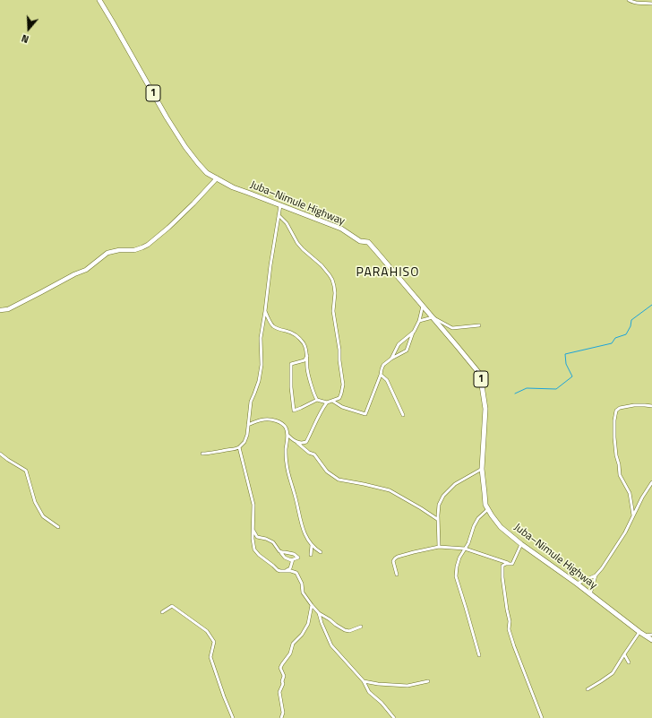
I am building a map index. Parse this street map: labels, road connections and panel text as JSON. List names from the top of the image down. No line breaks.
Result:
{"streets":{"main road":["1","Juba–Nimule Highway"]},"crossings":[["1","Juba–Nimule Highway"]],"districts":["PARAHISO"],"north":"bottom"}
